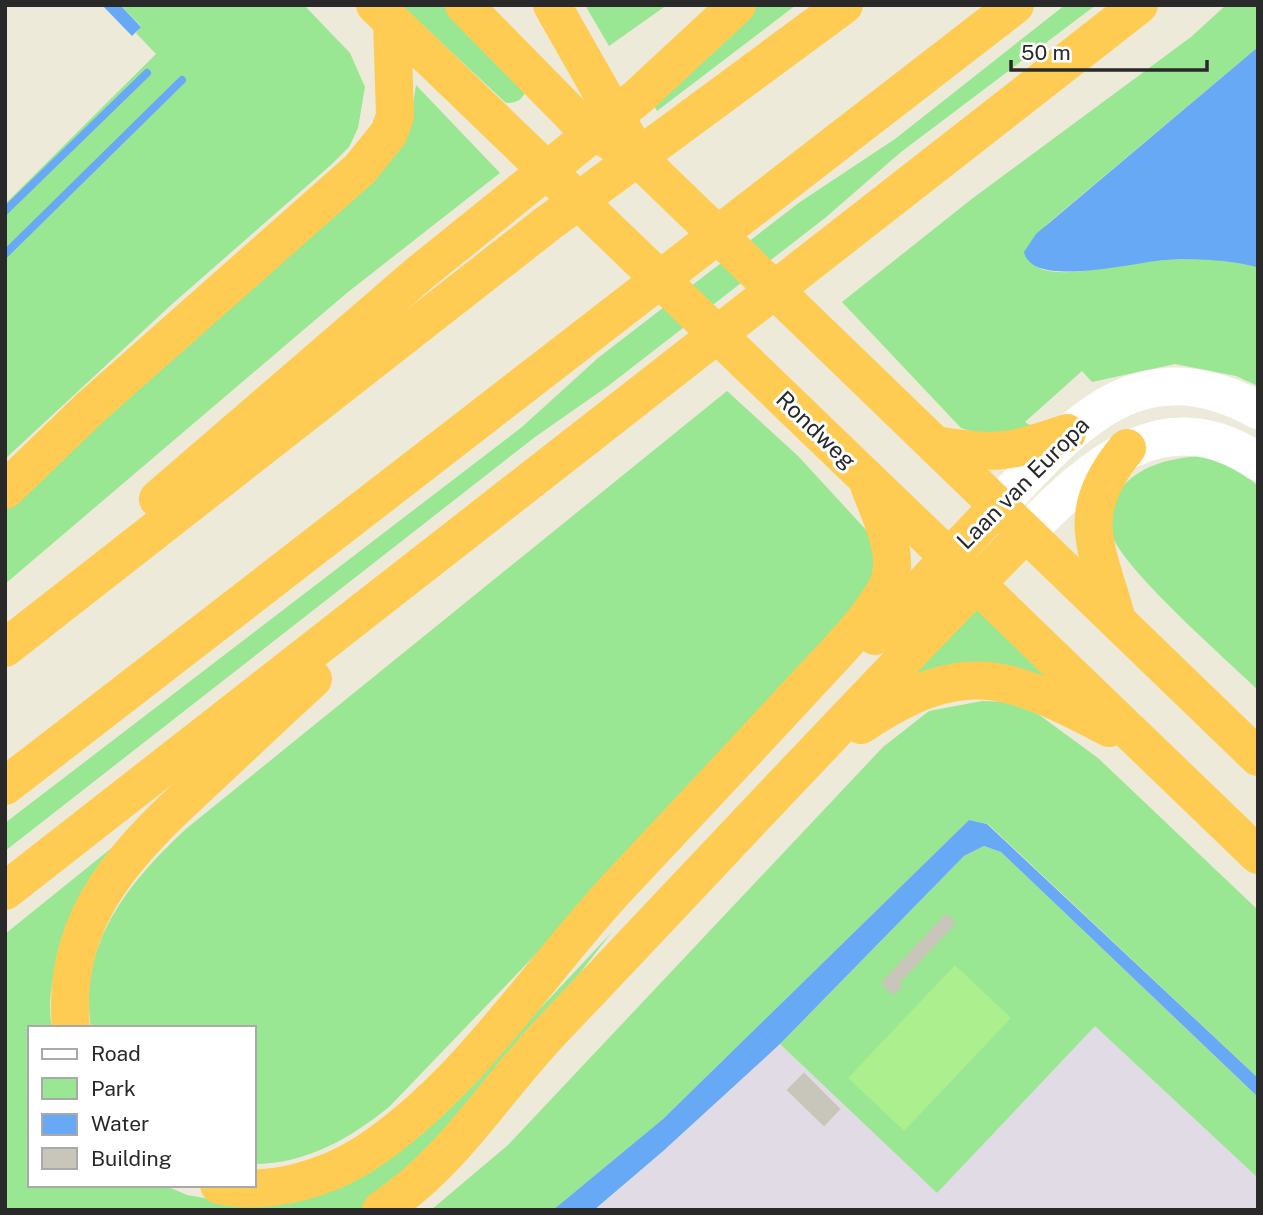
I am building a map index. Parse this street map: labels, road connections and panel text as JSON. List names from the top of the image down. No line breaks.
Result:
{"streets":{"highway":["Rondweg","Laan van Europa"]},"crossings":[["Rondweg","Laan van Europa"]],"legend":["Road","Park","Water","Building"],"scale_bar":"50 m"}
